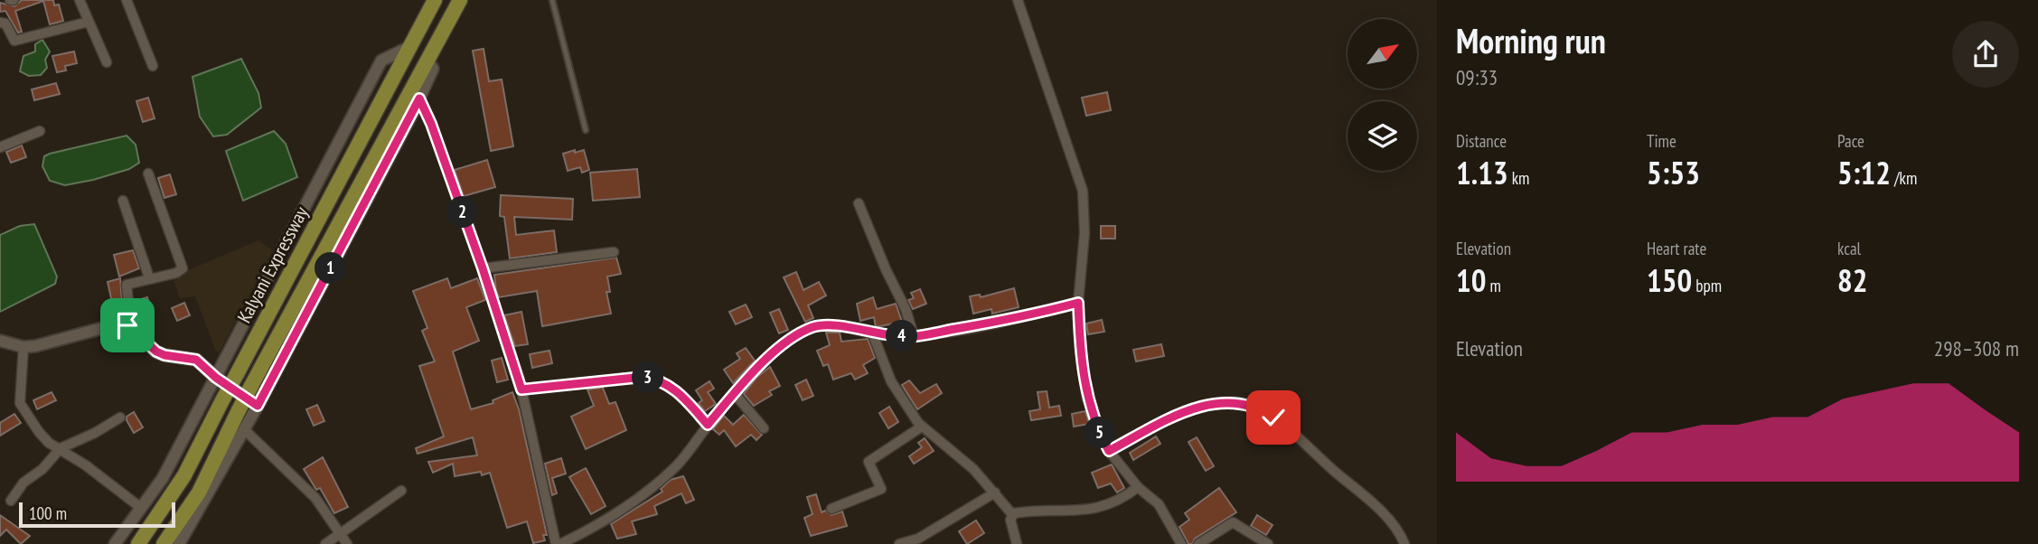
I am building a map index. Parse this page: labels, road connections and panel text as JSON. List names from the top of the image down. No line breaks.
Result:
{"streets":{"highway":["Kalyani Expressway"]},"scale_bar":"100 m","north":"top right","page":{"heading":["Morning run","09:33"],"stats":[["Distance","1.13 km"],["Time","5:53"],["Pace","5:12 /km"],["Elevation","10 m"],["Heart rate","150 bpm"],["kcal","82"]],"pins":["2","1","4","3","5"],"chart":["Elevation","298–308 m"],"scale":"100 m"}}
